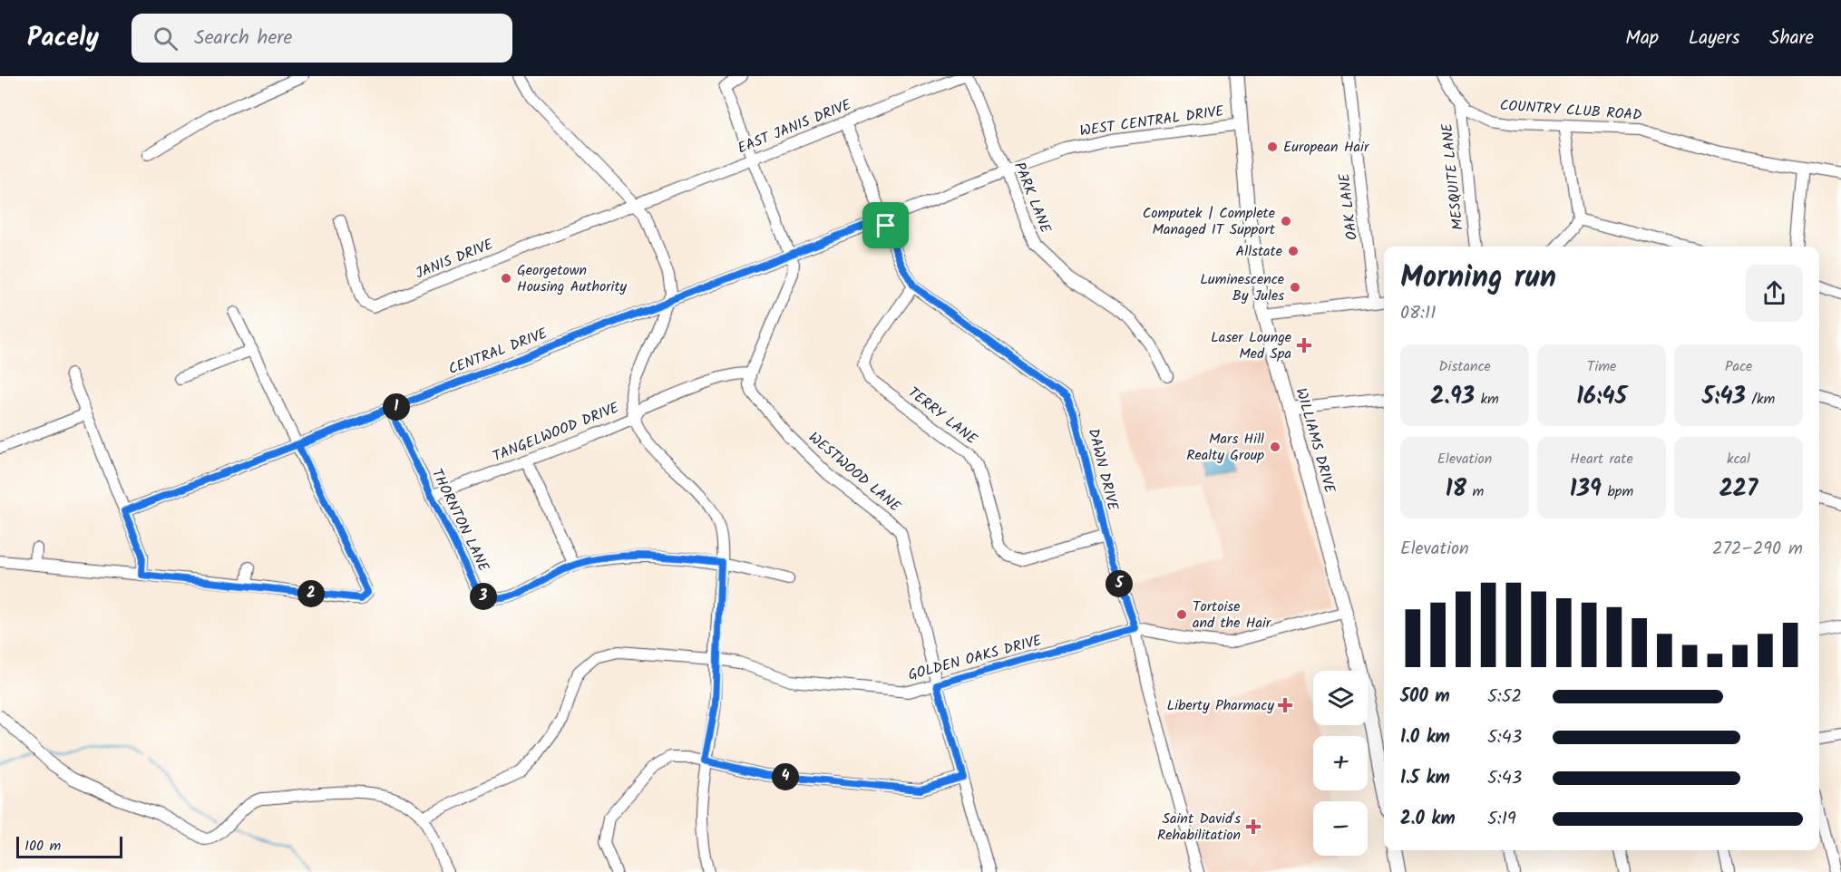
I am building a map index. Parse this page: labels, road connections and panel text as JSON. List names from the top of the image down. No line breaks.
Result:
{"streets":{"main road":["WILLIAMS DRIVE"],"street":["COUNTRY CLUB ROAD","WEST CENTRAL DRIVE","EAST JANIS DRIVE","MESQUITE LANE","PARK LANE","OAK LANE","JANIS DRIVE","CENTRAL DRIVE","TERRY LANE","TANGELWOOD DRIVE","DAWN DRIVE","WESTWOOD LANE","THORNTON LANE","GOLDEN OAKS DRIVE"]},"crossings":[["COUNTRY CLUB ROAD","MESQUITE LANE"],["WEST CENTRAL DRIVE","PARK LANE"],["WEST CENTRAL DRIVE","CENTRAL DRIVE"],["WEST CENTRAL DRIVE","WILLIAMS DRIVE"],["WEST CENTRAL DRIVE","DAWN DRIVE"],["EAST JANIS DRIVE","PARK LANE"],["EAST JANIS DRIVE","JANIS DRIVE"],["EAST JANIS DRIVE","DAWN DRIVE"],["CENTRAL DRIVE","DAWN DRIVE"],["CENTRAL DRIVE","THORNTON LANE"],["TERRY LANE","DAWN DRIVE"],["TANGELWOOD DRIVE","WESTWOOD LANE"],["TANGELWOOD DRIVE","THORNTON LANE"],["WILLIAMS DRIVE","GOLDEN OAKS DRIVE"],["DAWN DRIVE","GOLDEN OAKS DRIVE"],["WESTWOOD LANE","GOLDEN OAKS DRIVE"]],"places":{"other":["European Hair","Computek | Complete Managed IT Support","Allstate","Georgetown Housing Authority","Luminescence By Jules","Mars Hill Realty Group","Tortoise and the Hair"],"health":["Laser Lounge Med Spa","Liberty Pharmacy","Saint David's Rehabilitation"]},"scale_bar":"100 m","page":{"header":"Pacely","search":"Search here","nav":["Map","Layers","Share"],"heading":["Morning run","08:11"],"stats":[["Distance","2.93 km"],["Time","16:45"],["Pace","5:43 /km"],["Elevation","18 m"],["Heart rate","139 bpm"],["kcal","227"]],"pins":["1","5","2","3","4"],"chart":["Elevation","272–290 m"],"map_buttons":["+","−"],"list":[{"name":"500 m","note":"5:52"},{"name":"1.0 km","note":"5:43"},{"name":"1.5 km","note":"5:43"},{"name":"2.0 km","note":"5:19"}],"scale":"100 m"}}
